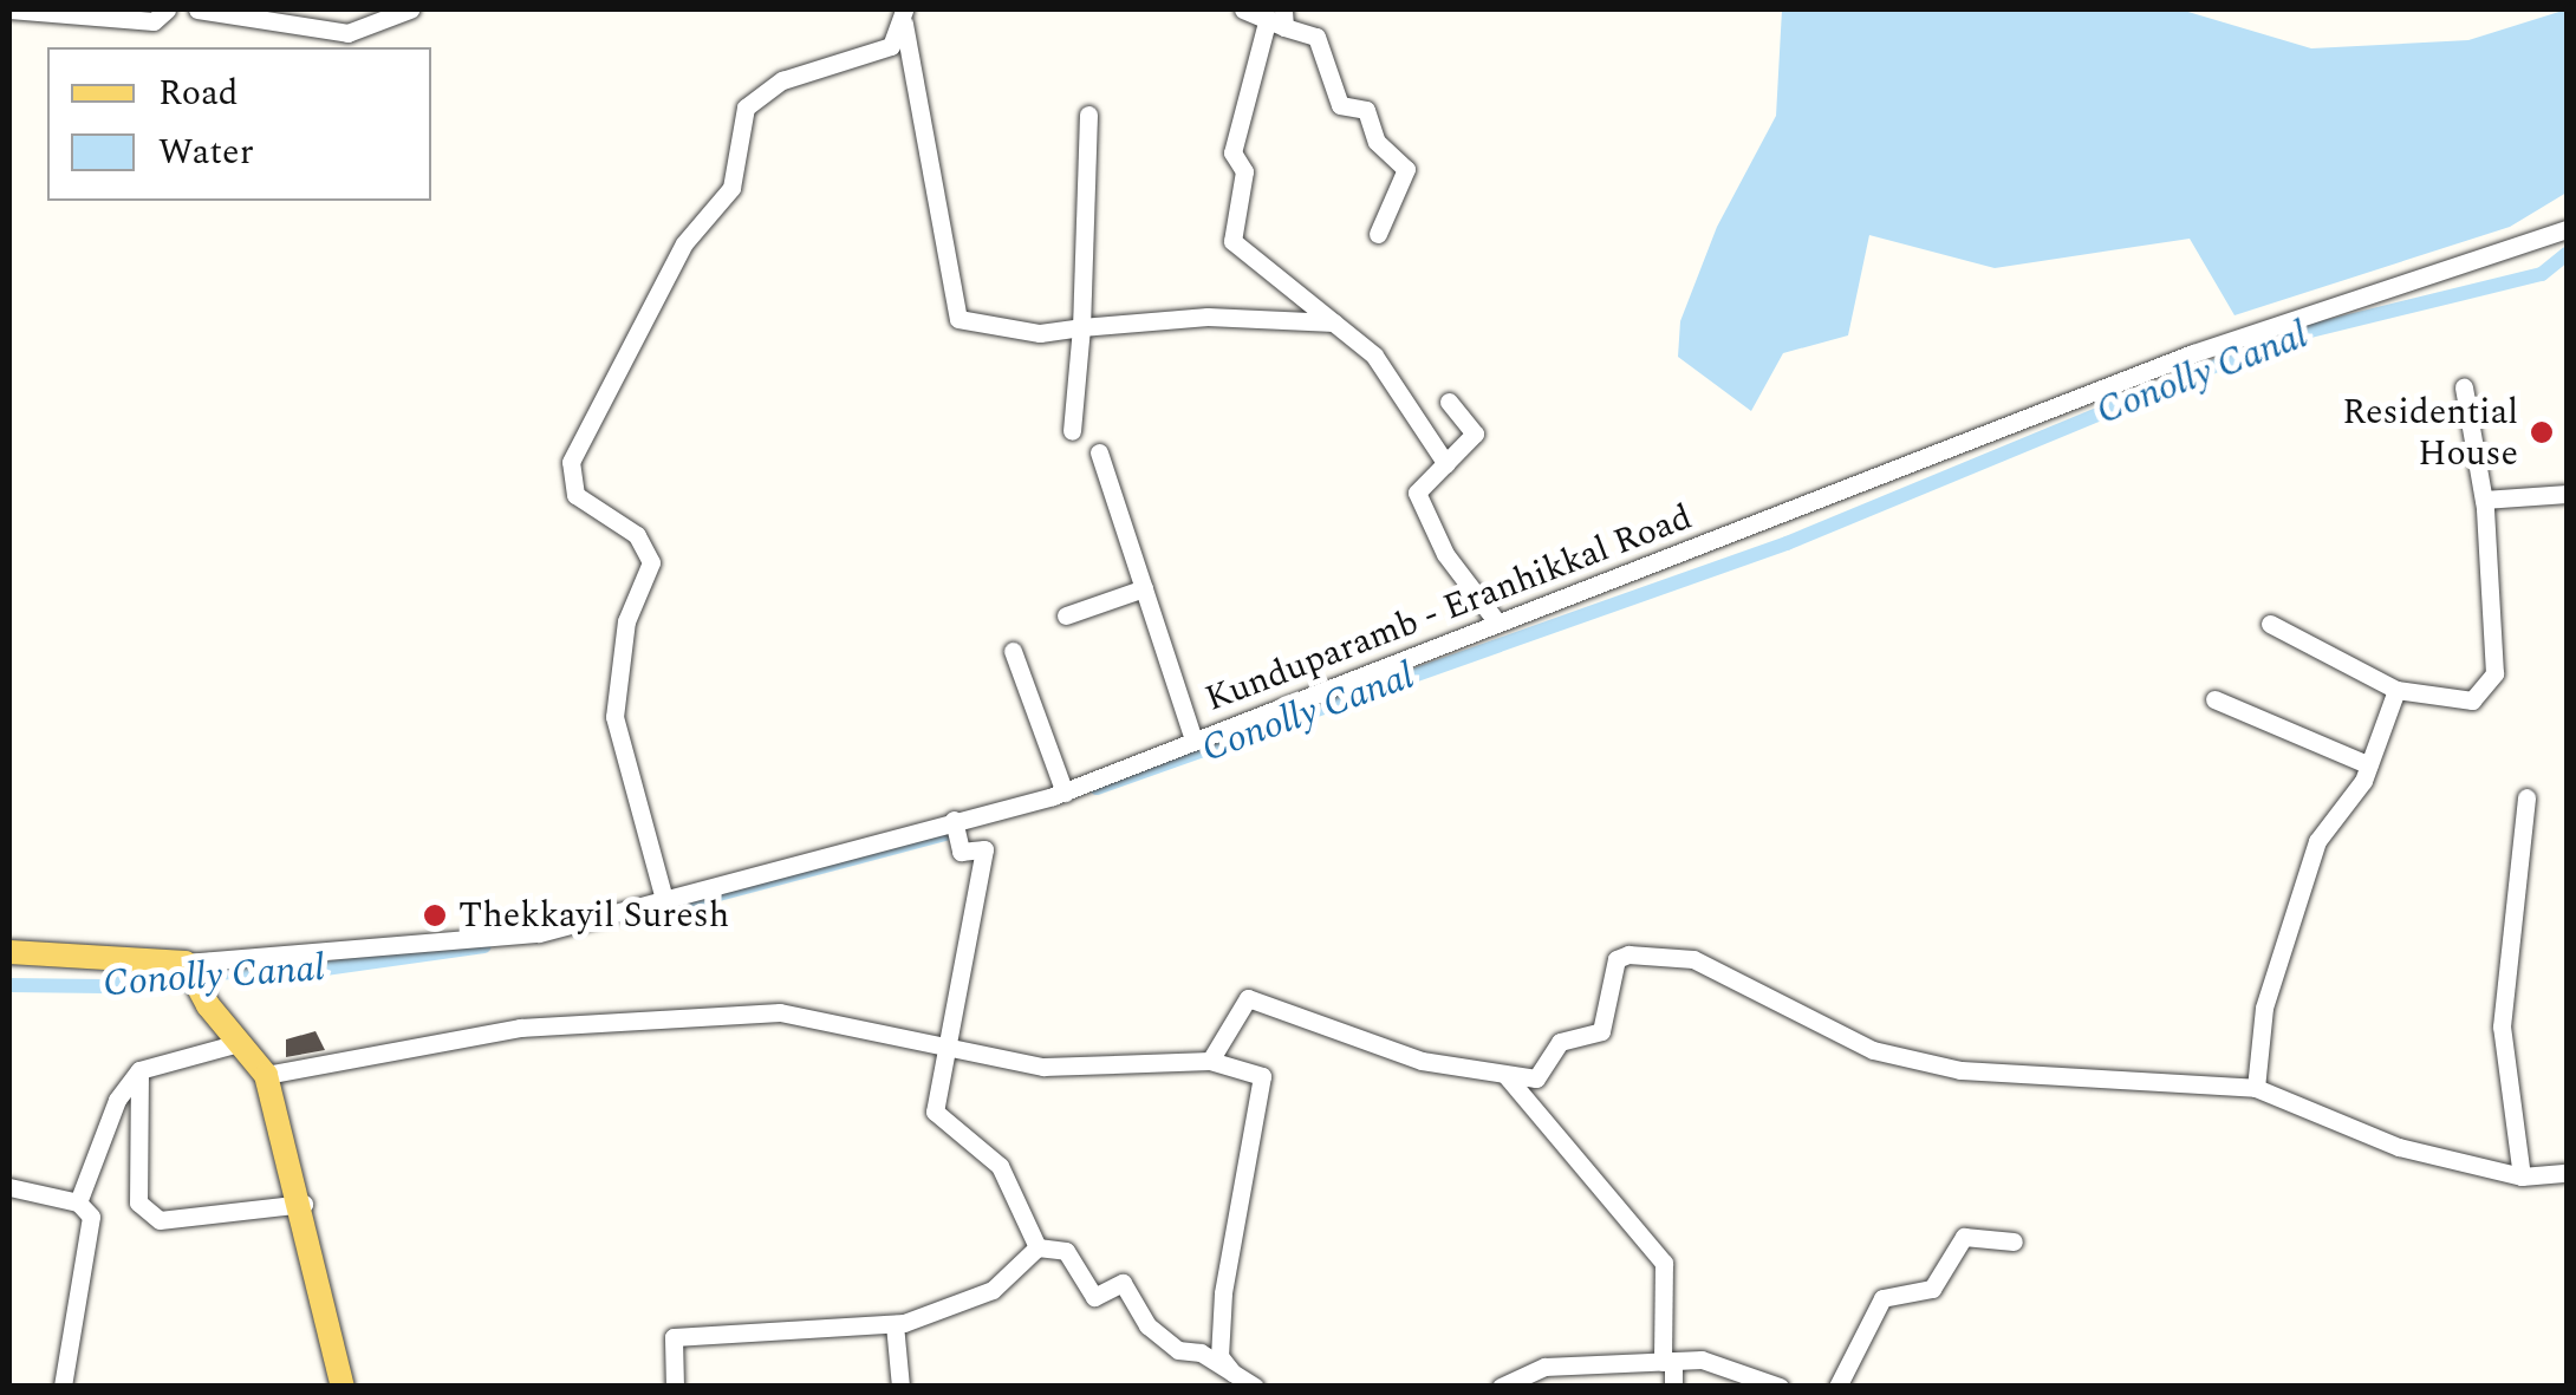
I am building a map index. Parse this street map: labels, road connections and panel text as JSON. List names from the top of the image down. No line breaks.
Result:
{"streets":{"street":["Kunduparamb - Eranhikkal Road"]},"water":["Conolly Canal"],"places":["Residential House","Thekkayil Suresh"],"legend":["Road","Water"]}
